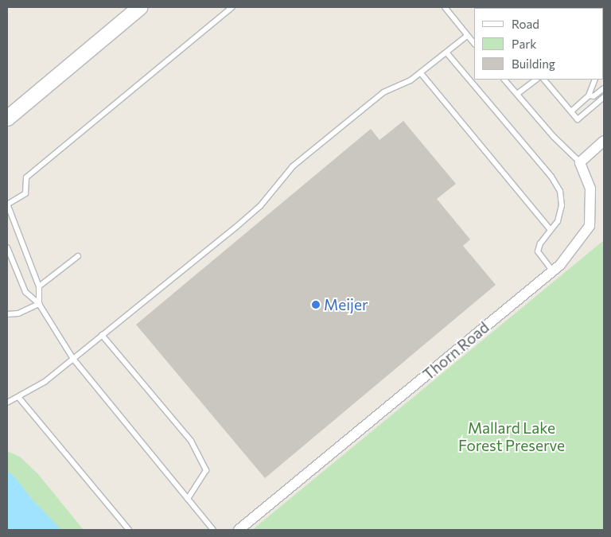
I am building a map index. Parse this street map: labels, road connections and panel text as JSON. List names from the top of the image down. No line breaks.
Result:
{"streets":{"street":["Thorn Road"]},"parks":["Mallard Lake Forest Preserve"],"places":["Meijer"],"legend":["Road","Park","Building"]}
